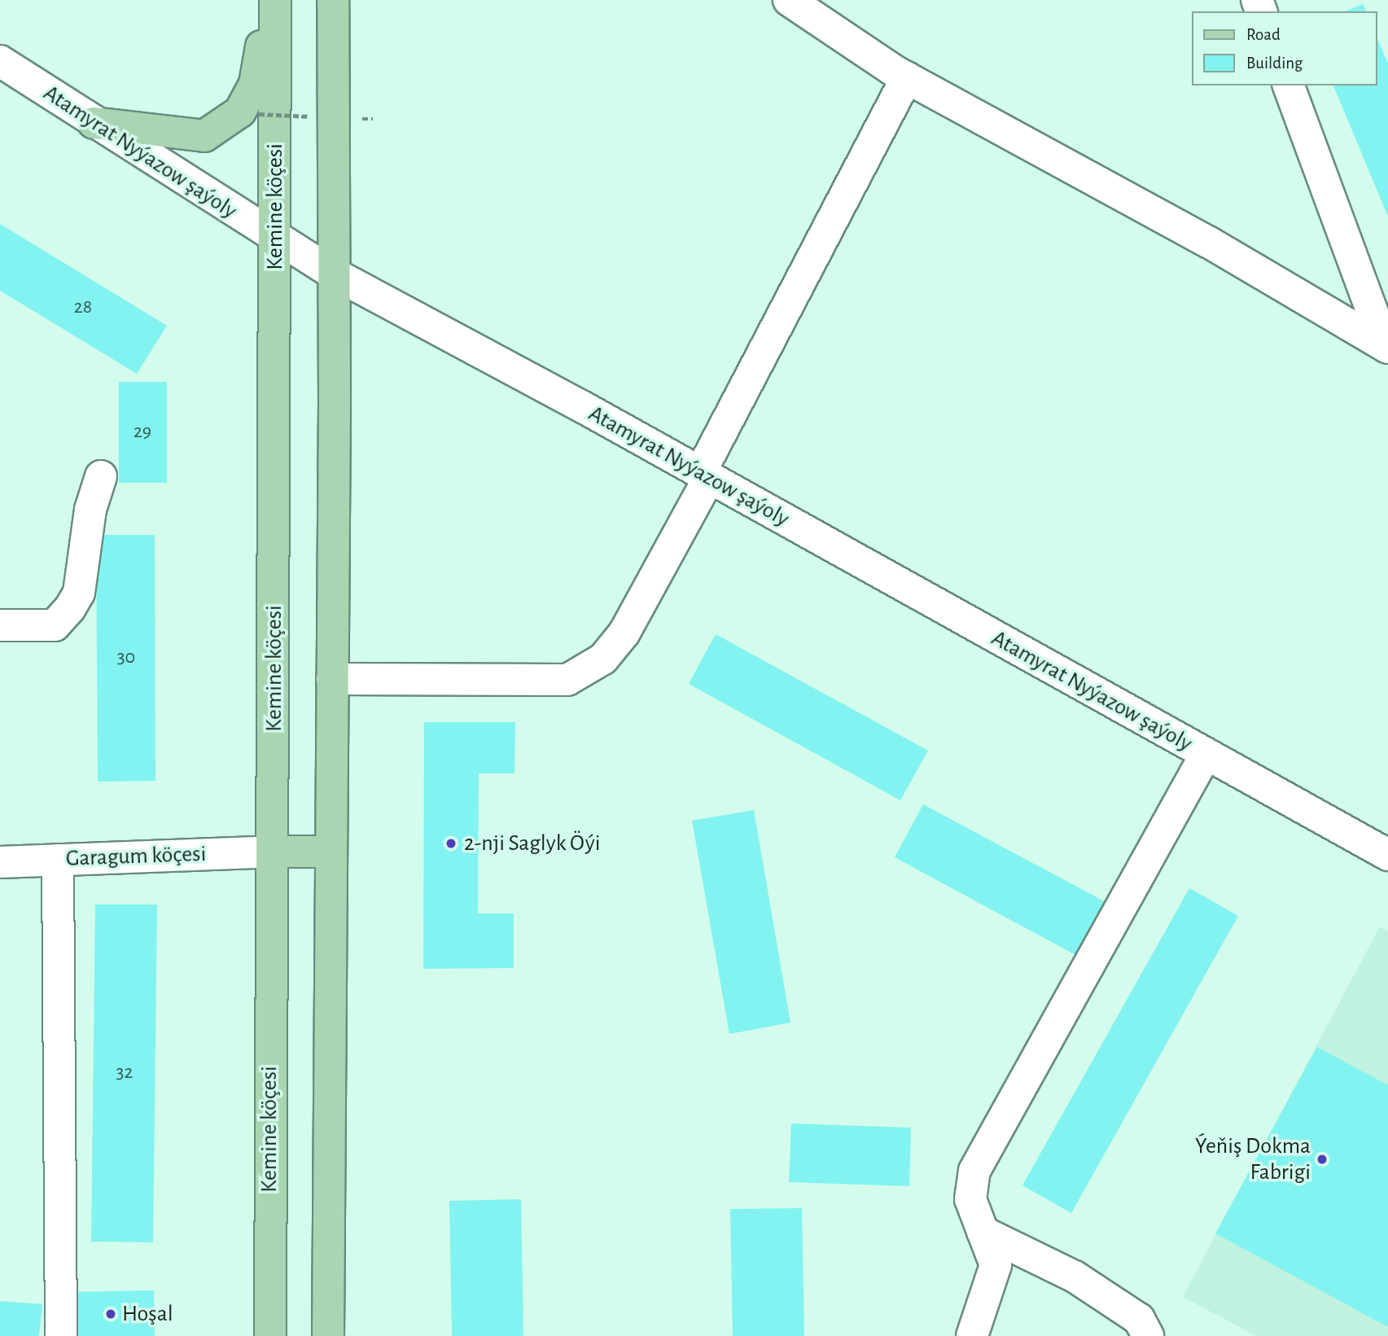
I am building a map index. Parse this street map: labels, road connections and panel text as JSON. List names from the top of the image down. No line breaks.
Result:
{"streets":{"main road":["Kemine köçesi"],"street":["Atamyrat Nyýazow şaýoly","Garagum köçesi"]},"crossings":[["Atamyrat Nyýazow şaýoly","Kemine köçesi"],["Kemine köçesi","Garagum köçesi"]],"places":["2-nji Saglyk Öýi","Ýeňiş Dokma Fabrigi","Hoşal"],"house_numbers":["28","29","30","32"],"legend":["Road","Building"]}
